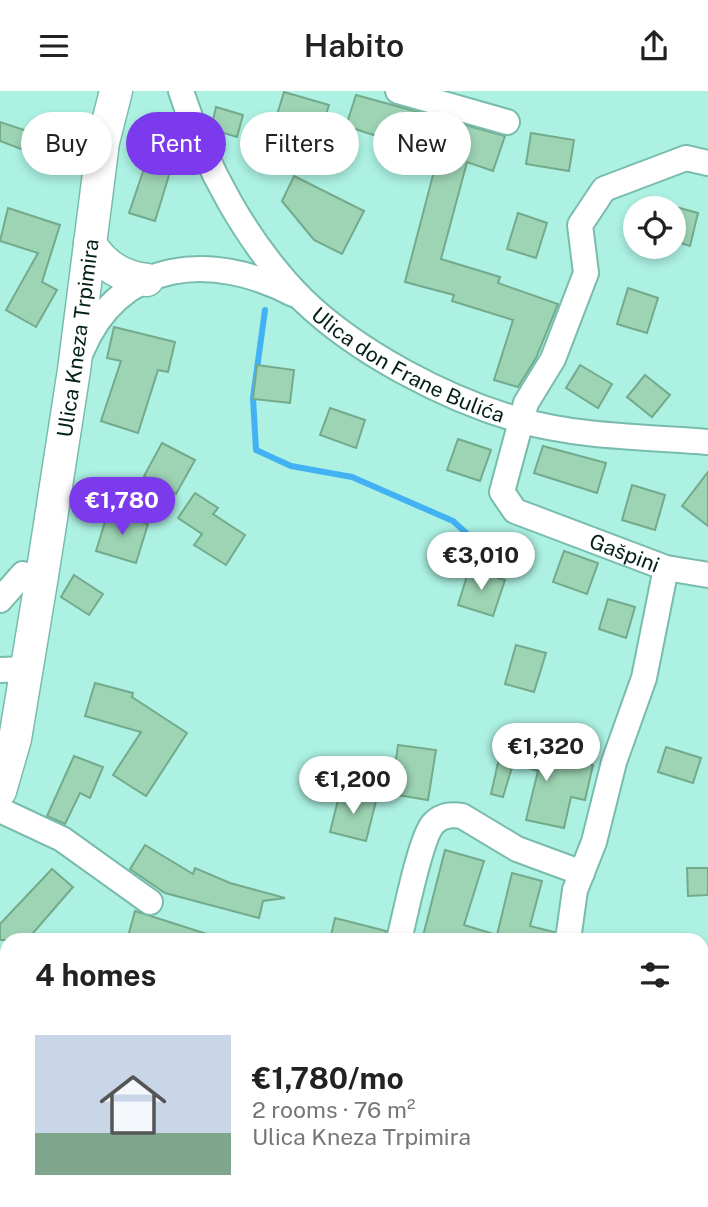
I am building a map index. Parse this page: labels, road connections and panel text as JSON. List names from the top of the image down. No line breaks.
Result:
{"streets":{"main road":["Ulica Kneza Trpimira"],"street":["Ulica don Frane Bulića","Gašpini"]},"crossings":[["Ulica Kneza Trpimira","Ulica don Frane Bulića"],["Ulica don Frane Bulića","Gašpini"]],"page":{"header":"Habito","chip":["Buy","Rent","Filters","New"],"price":["€1,780","€3,010","€1,320","€1,200"],"heading":"4 homes","list":[{"name":"€1,780/mo","note":"2 rooms · 76 m² · Ulica Kneza Trpimira"}]}}
